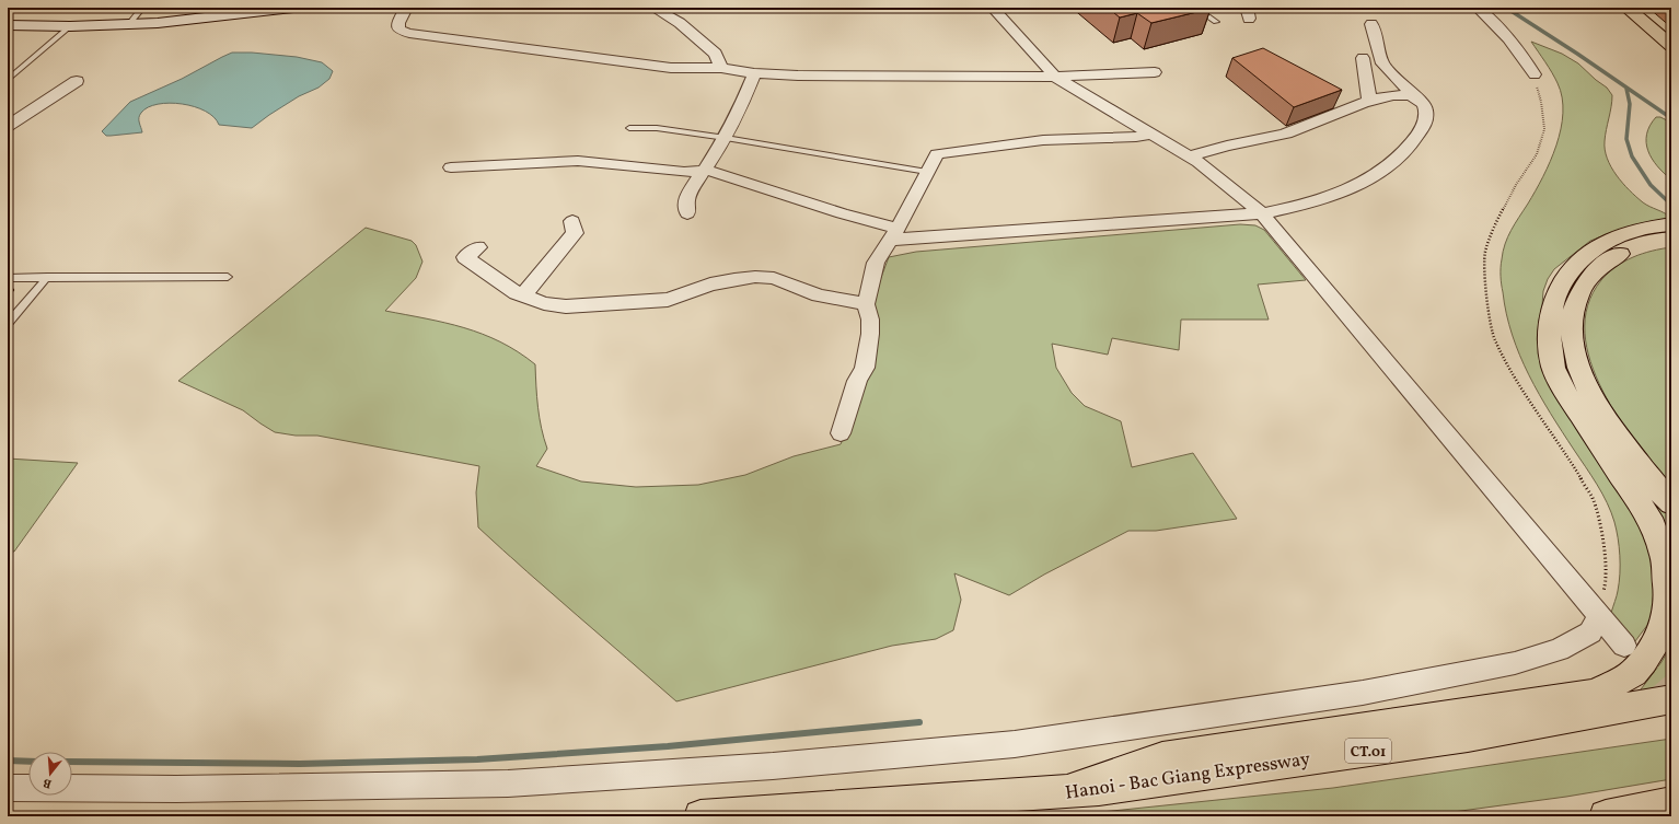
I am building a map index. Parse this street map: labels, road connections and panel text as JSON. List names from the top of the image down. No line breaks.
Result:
{"streets":{"highway":["CT.01","Hanoi - Bac Giang Expressway"]},"north":"bottom"}
